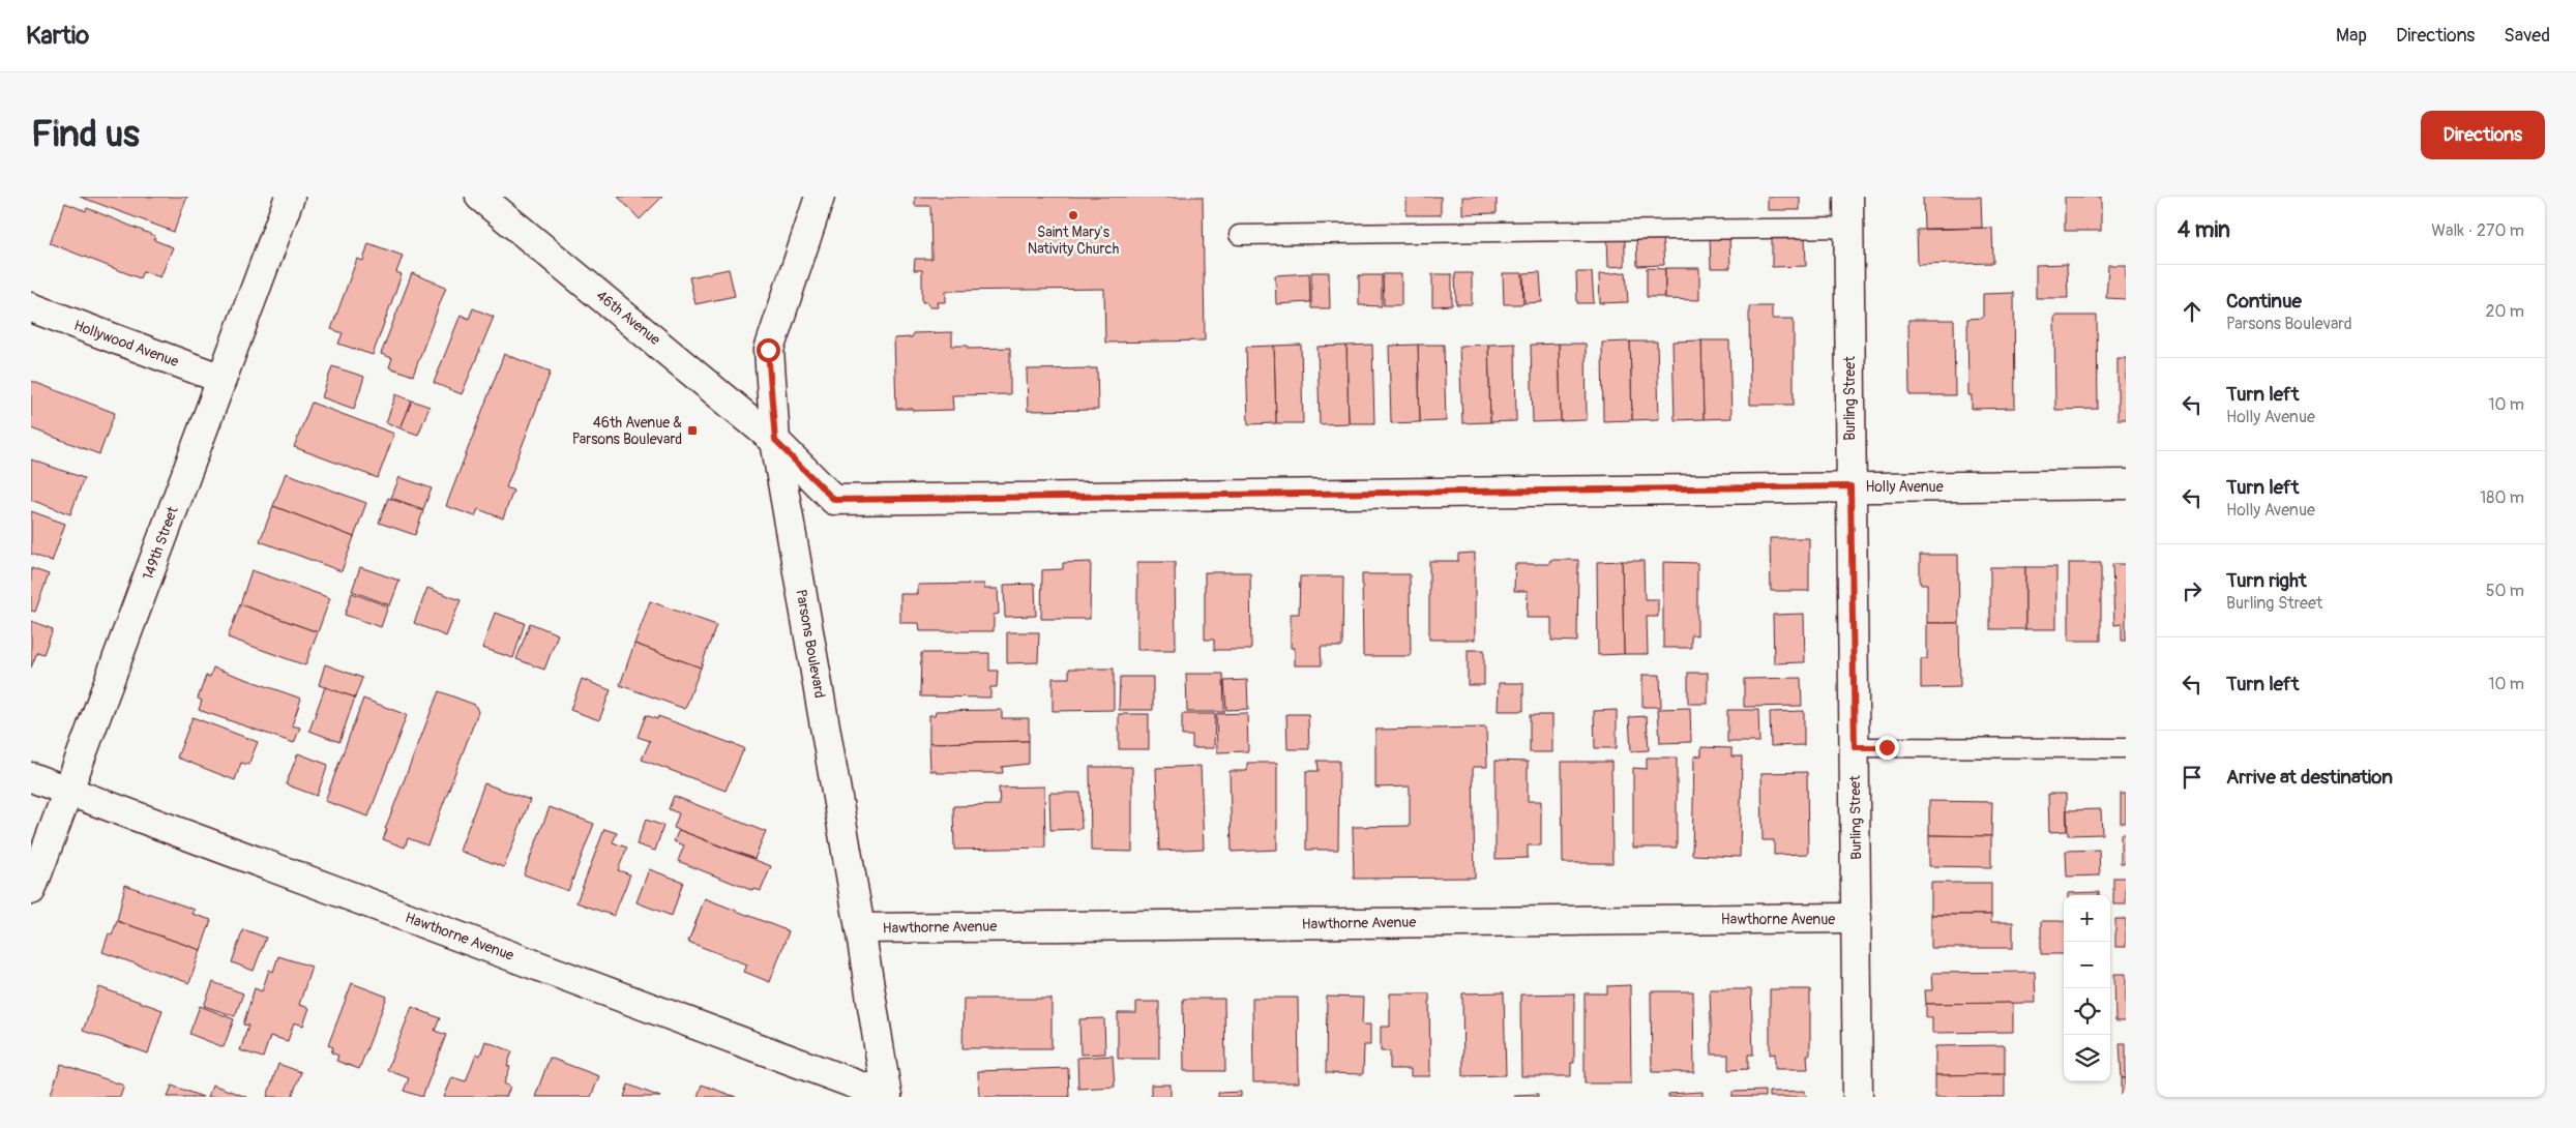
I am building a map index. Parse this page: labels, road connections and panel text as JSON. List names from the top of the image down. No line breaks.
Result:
{"streets":{"street":["46th Avenue","Hollywood Avenue","Burling Street","Holly Avenue","149th Street","Parsons Boulevard","Hawthorne Avenue"]},"crossings":[["46th Avenue","Holly Avenue"],["46th Avenue","Parsons Boulevard"],["Hollywood Avenue","149th Street"],["Burling Street","Holly Avenue"],["Burling Street","Hawthorne Avenue"],["Holly Avenue","Parsons Boulevard"],["149th Street","Hawthorne Avenue"],["Parsons Boulevard","Hawthorne Avenue"]],"places":{"other":["Saint Mary's Nativity Church"],"transit":["46th Avenue & Parsons Boulevard"]},"page":{"header":"Kartio","nav":["Map","Directions","Saved"],"buttons":"Directions","title":"Find us","heading":["4 min","Walk · 270 m"],"list":[["Continue","Parsons Boulevard","20 m"],["Turn left","Holly Avenue","10 m"],["Turn left","Holly Avenue","180 m"],["Turn right","Burling Street","50 m"],["Turn left","10 m"],"Arrive at destination"],"map_buttons":["+","−"]}}
